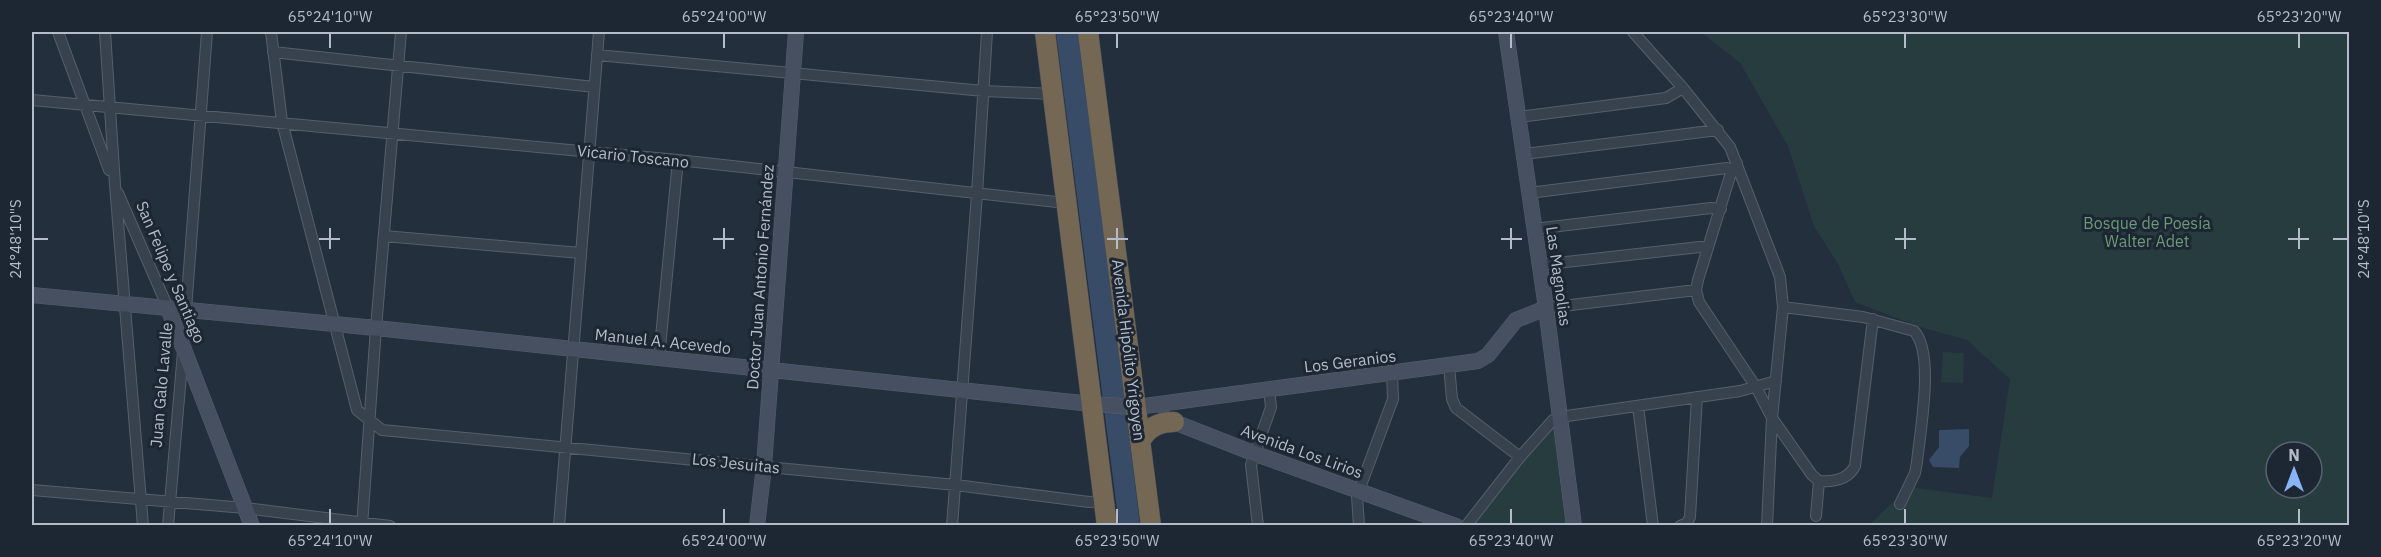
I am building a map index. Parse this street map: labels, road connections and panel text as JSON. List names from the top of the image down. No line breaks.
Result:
{"streets":{"highway":["Avenida Hipólito Yrigoyen"],"street":["Vicario Toscano","San Felipe y Santiago","Las Magnolias","Doctor Juan Antonio Fernández","Manuel A. Acevedo","Los Geranios","Juan Galo Lavalle","Avenida Los Lirios","Los Jesuitas"]},"crossings":[["Vicario Toscano","San Felipe y Santiago"],["Vicario Toscano","Doctor Juan Antonio Fernández"],["Vicario Toscano","Juan Galo Lavalle"],["San Felipe y Santiago","Manuel A. Acevedo"],["San Felipe y Santiago","Juan Galo Lavalle"],["Las Magnolias","Los Geranios"],["Doctor Juan Antonio Fernández","Manuel A. Acevedo"],["Doctor Juan Antonio Fernández","Los Jesuitas"],["Manuel A. Acevedo","Avenida Hipólito Yrigoyen"],["Manuel A. Acevedo","Los Geranios"],["Manuel A. Acevedo","Juan Galo Lavalle"],["Manuel A. Acevedo","Avenida Los Lirios"],["Avenida Hipólito Yrigoyen","Los Geranios"],["Avenida Hipólito Yrigoyen","Avenida Los Lirios"],["Los Geranios","Avenida Los Lirios"]],"parks":["Bosque de Poesía Walter Adet"],"north":"top","coordinates":["65°24'10\"W","65°24'00\"W","65°23'50\"W","65°23'40\"W","65°23'30\"W","65°23'20\"W","24°48'10\"S"]}
